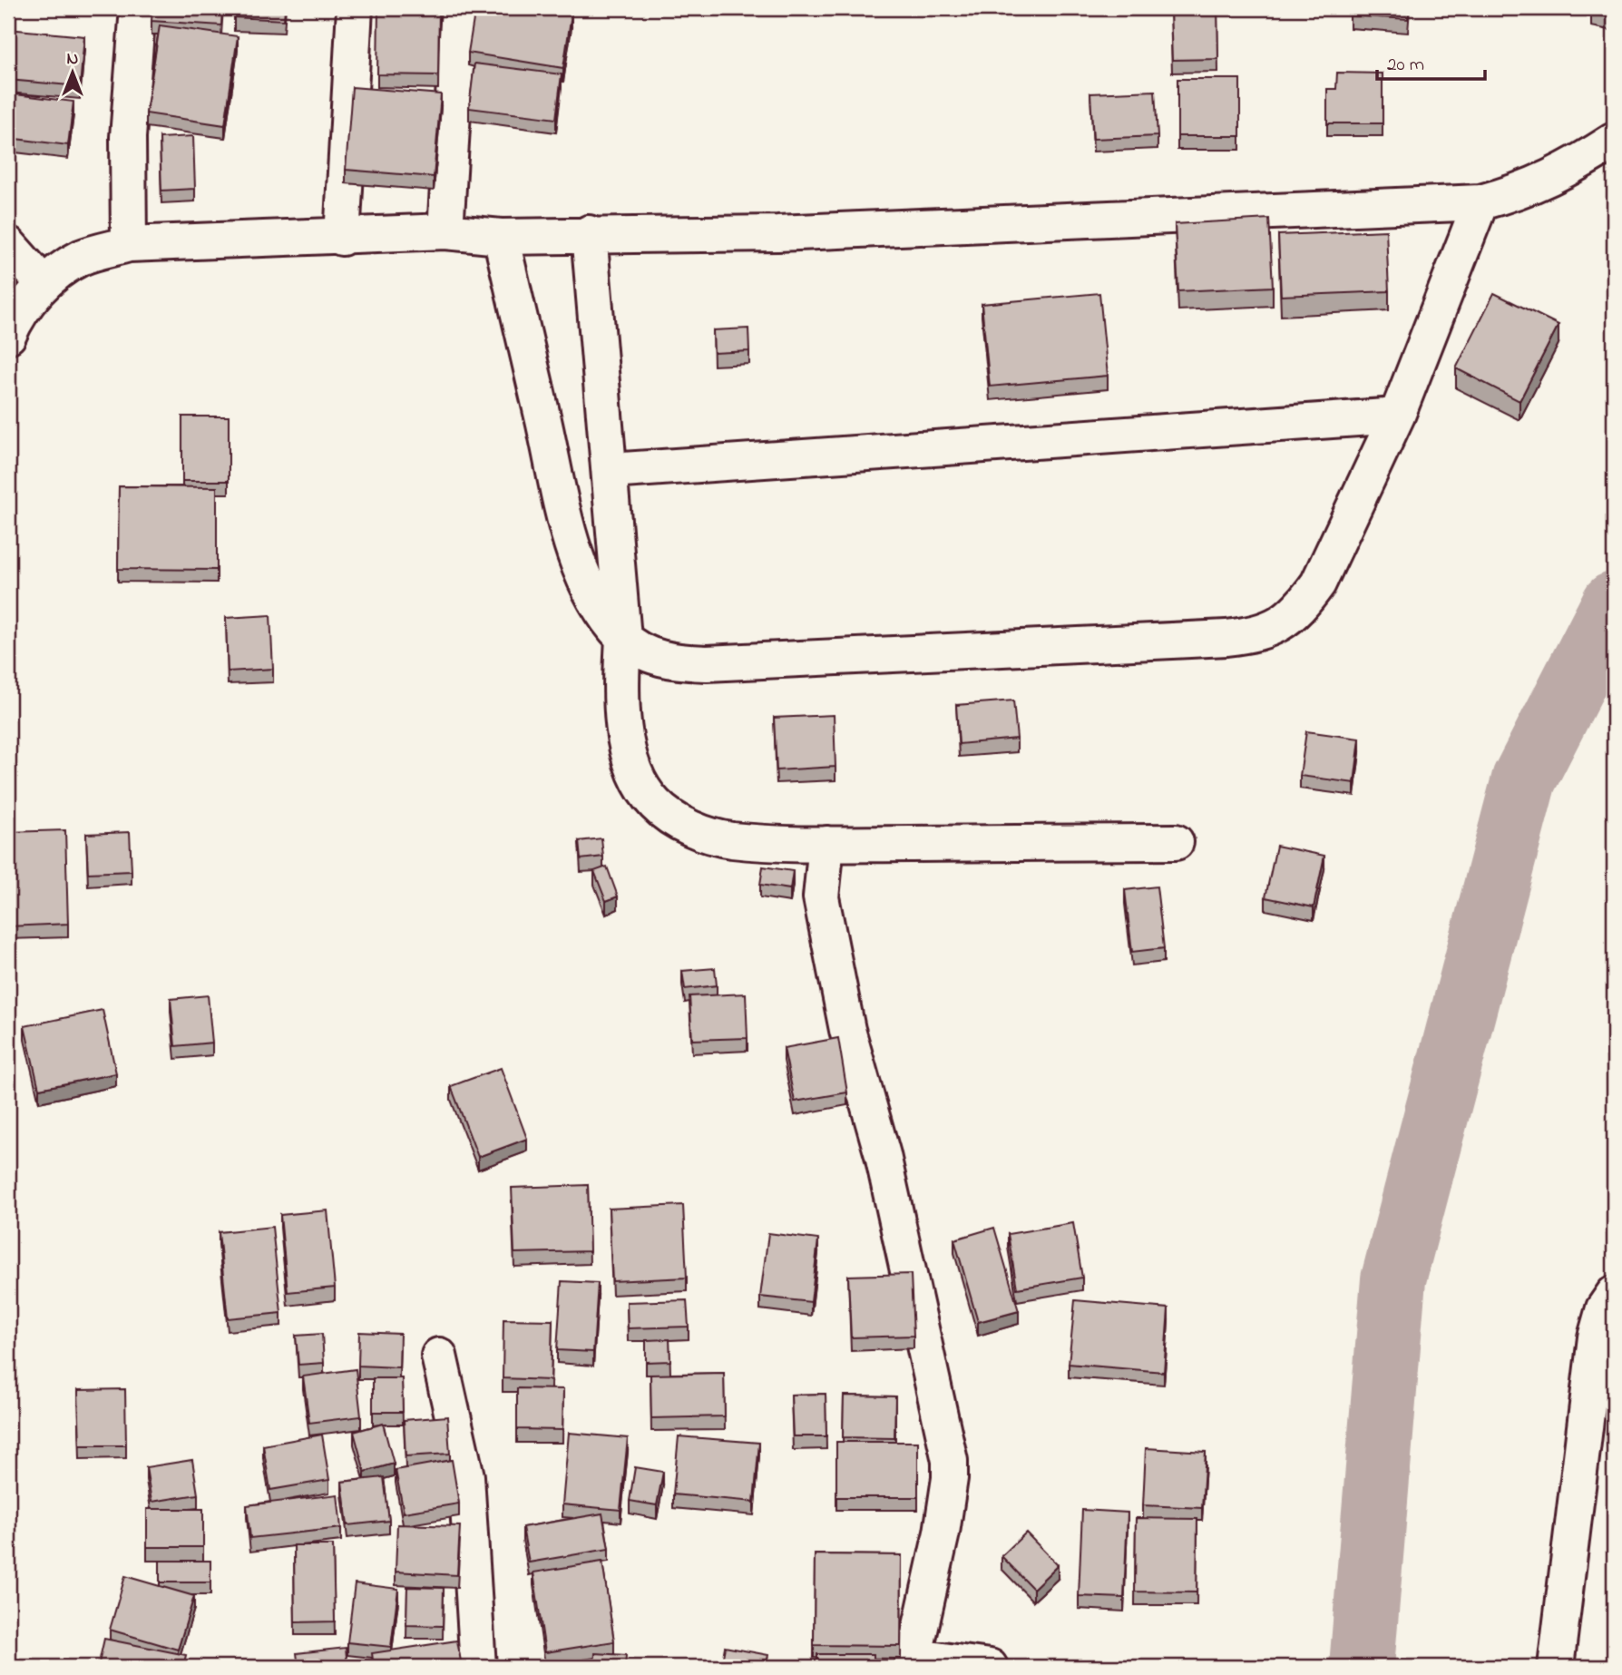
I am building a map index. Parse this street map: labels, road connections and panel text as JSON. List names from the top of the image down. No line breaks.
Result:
{"scale_bar":"20 m","north":"top"}
